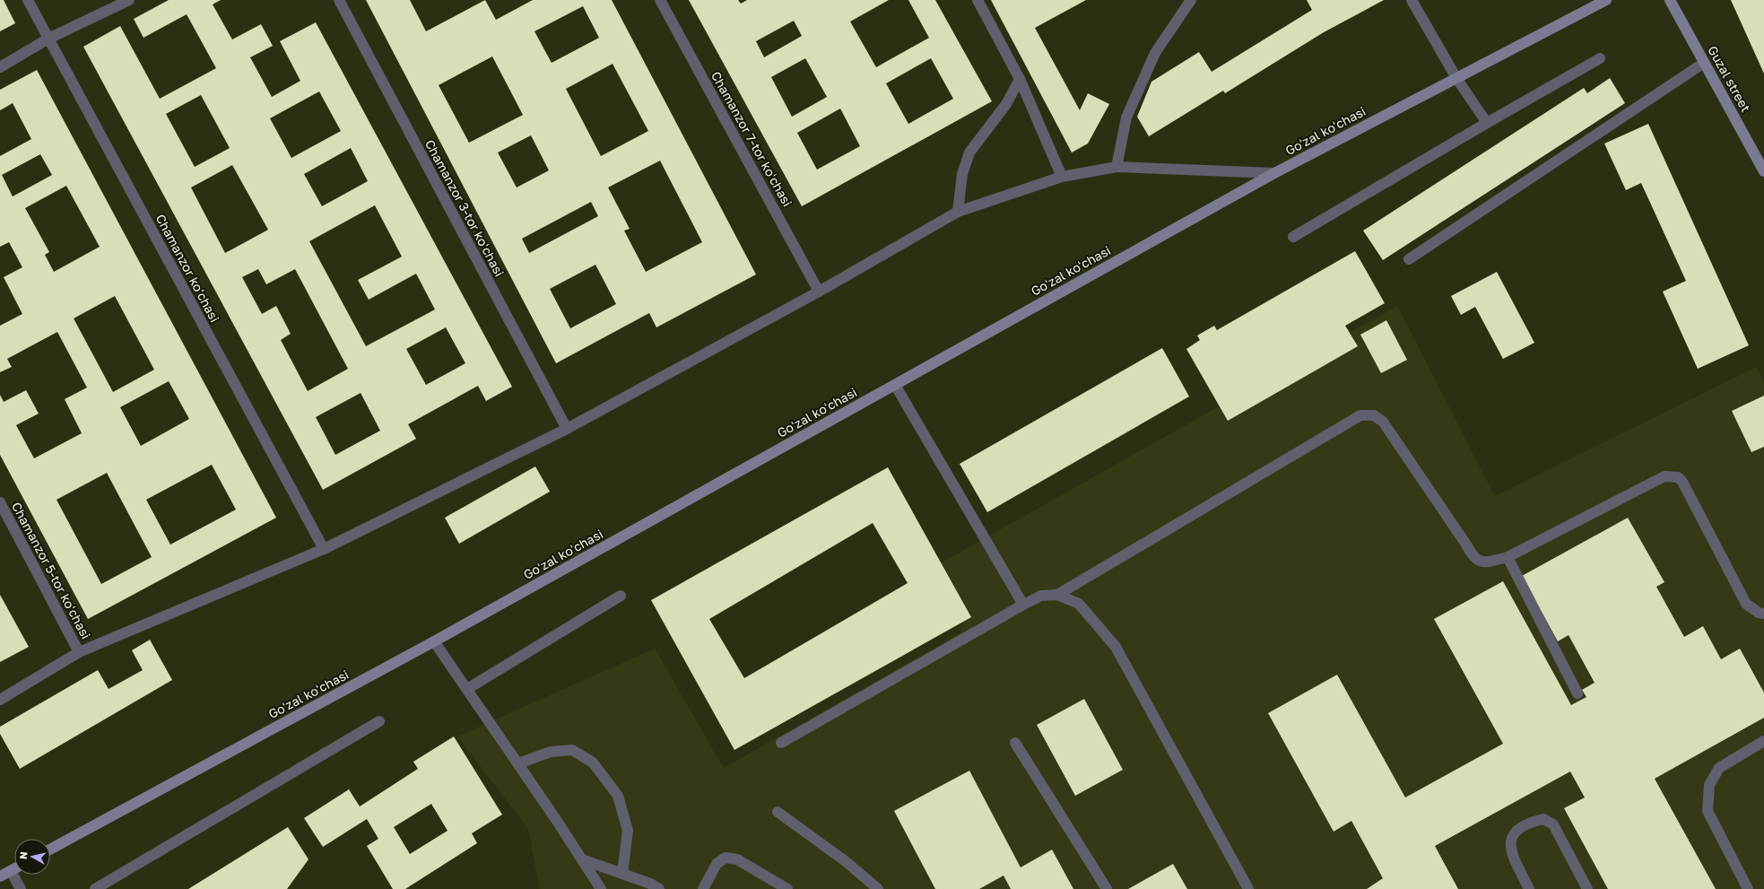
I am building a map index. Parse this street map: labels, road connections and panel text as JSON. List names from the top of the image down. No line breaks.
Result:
{"streets":{"main road":["Guzal street","Goʻzal koʻchasi"],"street":["Chamanzor 7-tor koʻchasi","Chamanzor 3-tor koʻchasi","Chamanzor koʻchasi","Chamanzor 5-tor koʻchasi"]},"north":"left"}
